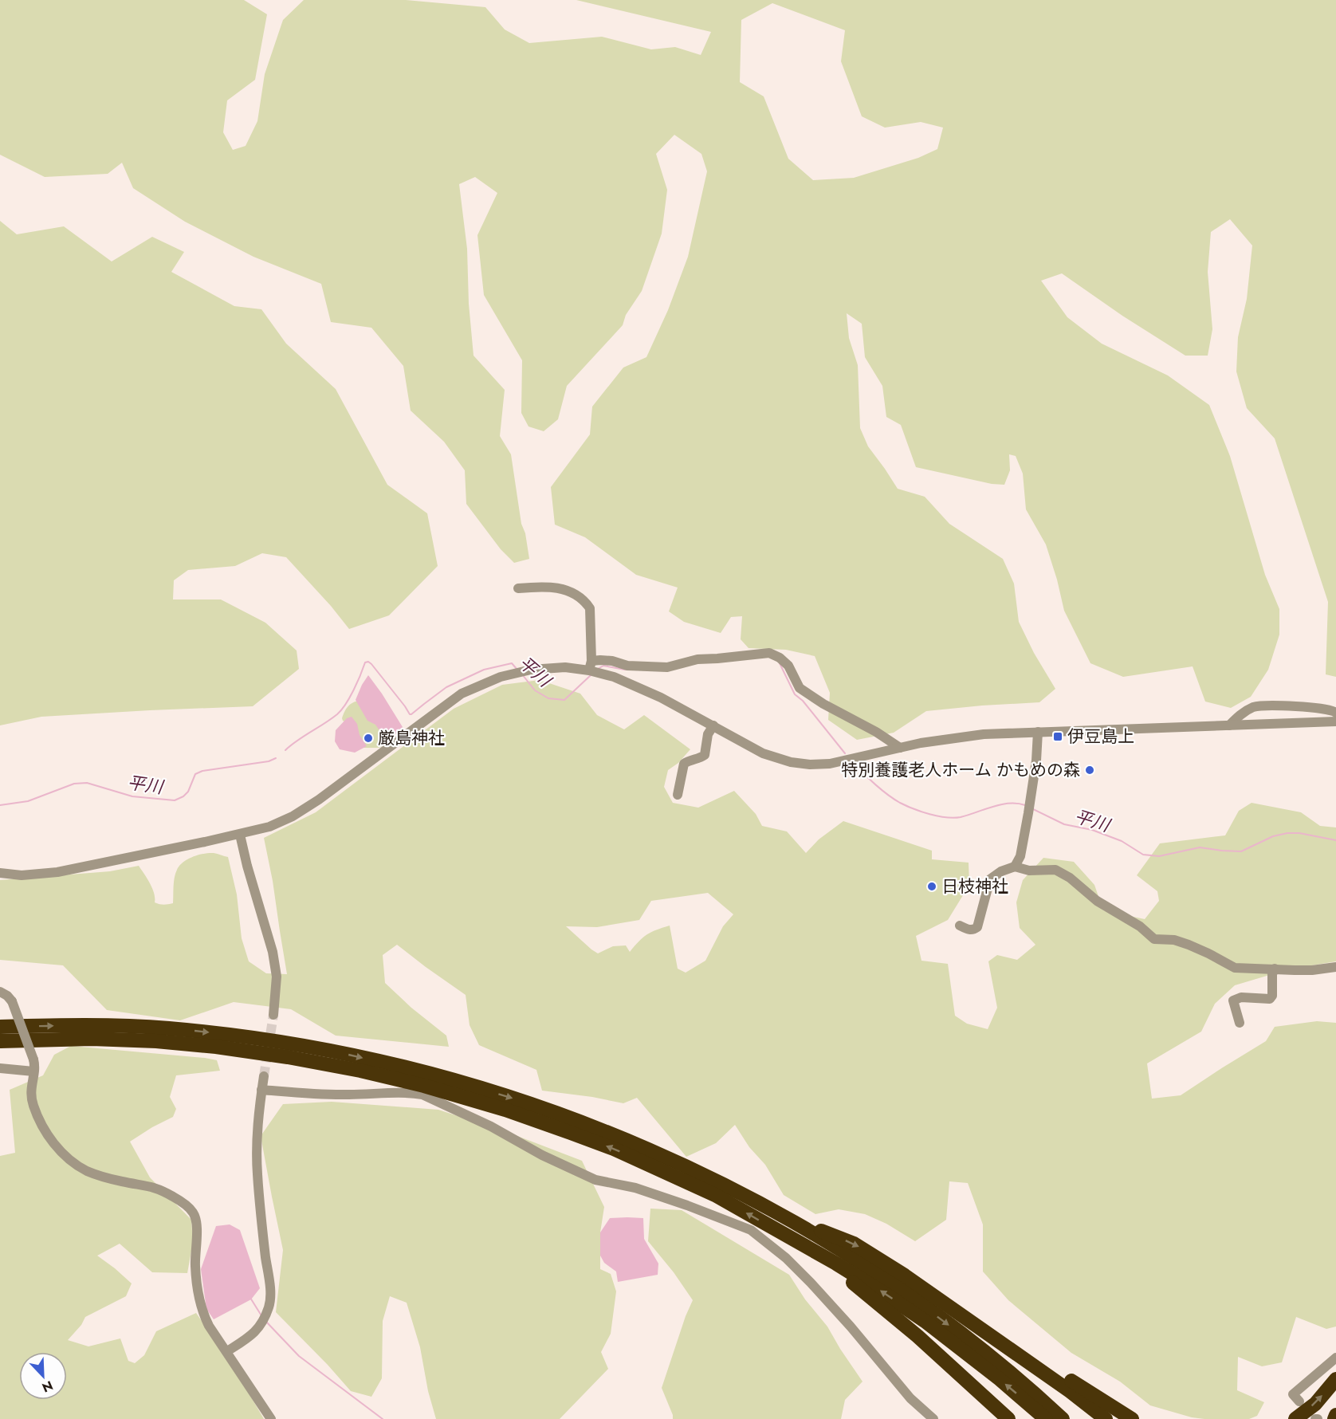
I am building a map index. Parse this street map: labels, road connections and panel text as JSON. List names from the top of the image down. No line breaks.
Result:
{"water":["平川"],"places":{"transit":["伊豆島上"],"other":["厳島神社","特別養護老人ホーム かもめの森","日枝神社"]},"north":"bottom right"}
